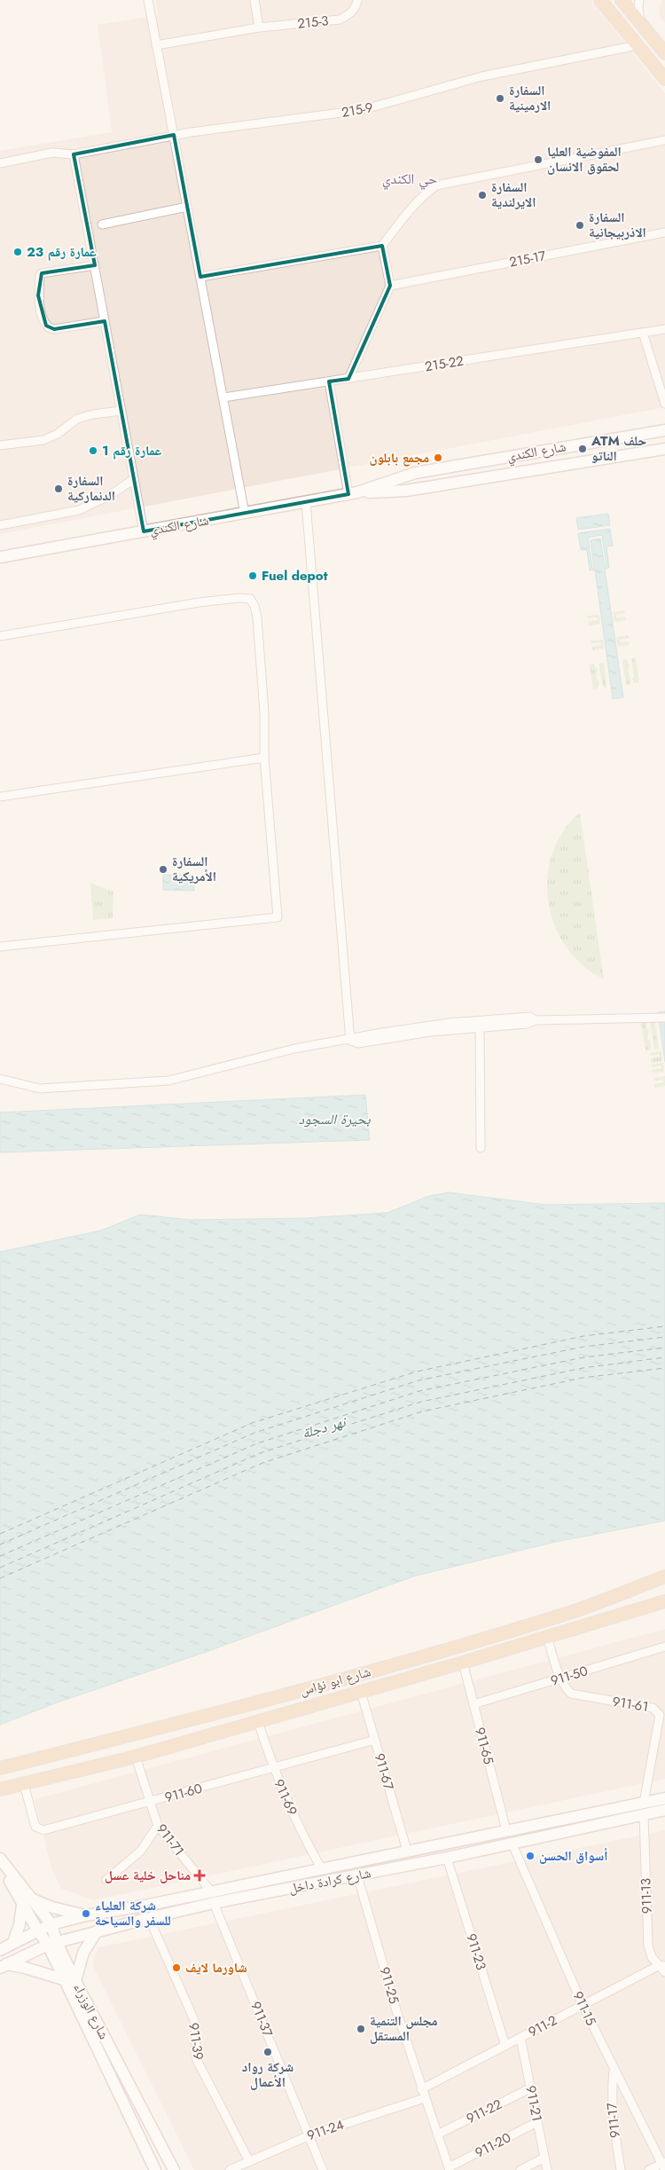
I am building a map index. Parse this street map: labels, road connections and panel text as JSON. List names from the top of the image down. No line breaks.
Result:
{"streets":{"main road":["شارع ابو نؤاس"],"street":["215-3","215-9","215-17","215-22","شارع الكندي","911-50","911-61","911-65","911-67","911-60","911-69","911-71","شارع كرادة داخل","911-13","911-23","911-25","911-15","شارع الوزراء","911-37","911-2","911-39","911-21","911-22","911-17","911-24","911-20"]},"crossings":[["911-50","911-61"],["911-50","911-65"],["شارع ابو نؤاس","911-61"],["شارع ابو نؤاس","911-65"],["شارع ابو نؤاس","911-67"],["شارع ابو نؤاس","911-60"],["شارع ابو نؤاس","911-69"],["شارع ابو نؤاس","911-71"],["911-61","شارع كرادة داخل"],["911-65","شارع كرادة داخل"],["911-67","911-60"],["911-67","شارع كرادة داخل"],["911-60","911-69"],["911-60","911-71"],["911-69","شارع كرادة داخل"],["911-71","شارع كرادة داخل"],["شارع كرادة داخل","911-13"],["شارع كرادة داخل","911-23"],["شارع كرادة داخل","911-25"],["شارع كرادة داخل","911-15"],["شارع كرادة داخل","شارع الوزراء"],["شارع كرادة داخل","911-37"],["شارع كرادة داخل","911-39"],["911-13","911-2"],["911-23","911-2"],["911-25","911-2"],["911-25","911-22"],["911-25","911-24"],["911-25","911-20"],["911-15","911-2"],["911-15","911-17"],["911-37","911-24"],["911-2","911-21"],["911-39","911-24"],["911-21","911-22"],["911-21","911-20"]],"districts":["حي الكندي"],"water":["بحيرة السجود","نهر دجلة"],"places":{"other":["السفارة الارمينية","المفوضية العليا لحقوق الانسان","السفارة الايرلندية","السفارة الاذربيجانية","عمارة رقم 23","ATM حلف الناتو","عمارة رقم 1","مجمع بابلون","السفارة الدنماركية","Fuel depot","السفارة الأمريكية","أسواق الحسن","شركة العلياء للسفر والسياحة","شاورما لايف","مجلس التنمية المستقل","شركة رواد الأعمال"],"health":["مناحل خلية عسل"]}}
